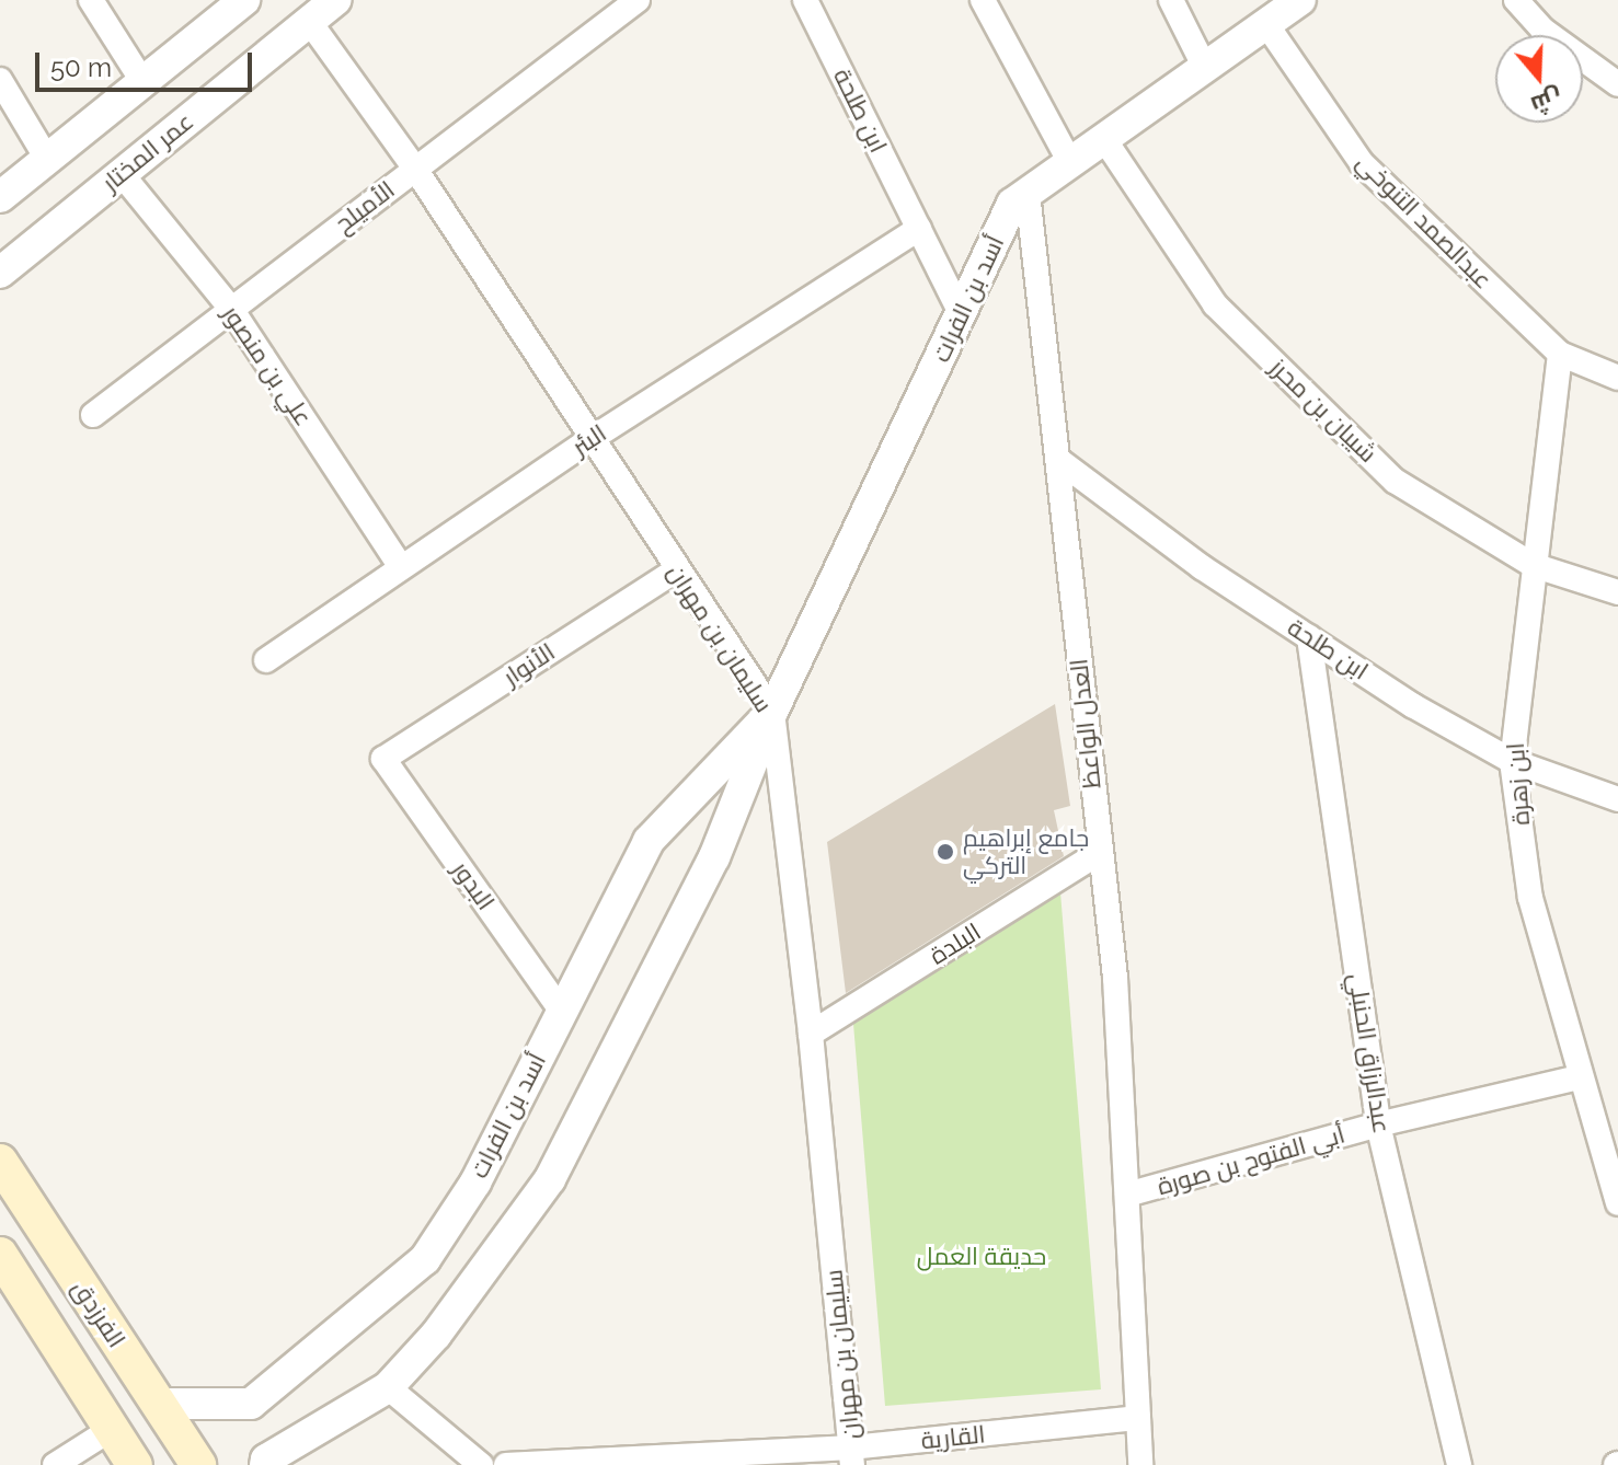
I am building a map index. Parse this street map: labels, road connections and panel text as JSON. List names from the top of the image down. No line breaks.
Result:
{"streets":{"main road":["الفرزدق"],"street":["ابن طلحة","عمر المختار","الأميلح","عبدالصمد التنوخي","أسد بن الفرات","علي بن منصور","شيبان بن محرز","البئر","سليمان بن مهران","الأنوار","العدل الواعظ","ابن زهرة","البدور","البلدة","عبدالرزاق الحنبلي","أبي الفتوح بن صورة","القارية"]},"crossings":[["ابن طلحة","أسد بن الفرات"],["ابن طلحة","البئر"],["ابن طلحة","العدل الواعظ"],["ابن طلحة","ابن زهرة"],["ابن طلحة","عبدالرزاق الحنبلي"],["عمر المختار","علي بن منصور"],["عمر المختار","سليمان بن مهران"],["الأميلح","علي بن منصور"],["الأميلح","سليمان بن مهران"],["عبدالصمد التنوخي","أسد بن الفرات"],["عبدالصمد التنوخي","ابن زهرة"],["أسد بن الفرات","شيبان بن محرز"],["أسد بن الفرات","سليمان بن مهران"],["أسد بن الفرات","العدل الواعظ"],["أسد بن الفرات","البدور"],["أسد بن الفرات","الفرزدق"],["علي بن منصور","البئر"],["شيبان بن محرز","ابن زهرة"],["البئر","سليمان بن مهران"],["سليمان بن مهران","الأنوار"],["سليمان بن مهران","البلدة"],["سليمان بن مهران","القارية"],["الأنوار","البدور"],["العدل الواعظ","البلدة"],["العدل الواعظ","أبي الفتوح بن صورة"],["العدل الواعظ","القارية"],["ابن زهرة","أبي الفتوح بن صورة"],["عبدالرزاق الحنبلي","أبي الفتوح بن صورة"]],"parks":["حديقة العمل"],"places":["جامع إبراهيم التركي"],"scale_bar":"50 m","north":"bottom"}
